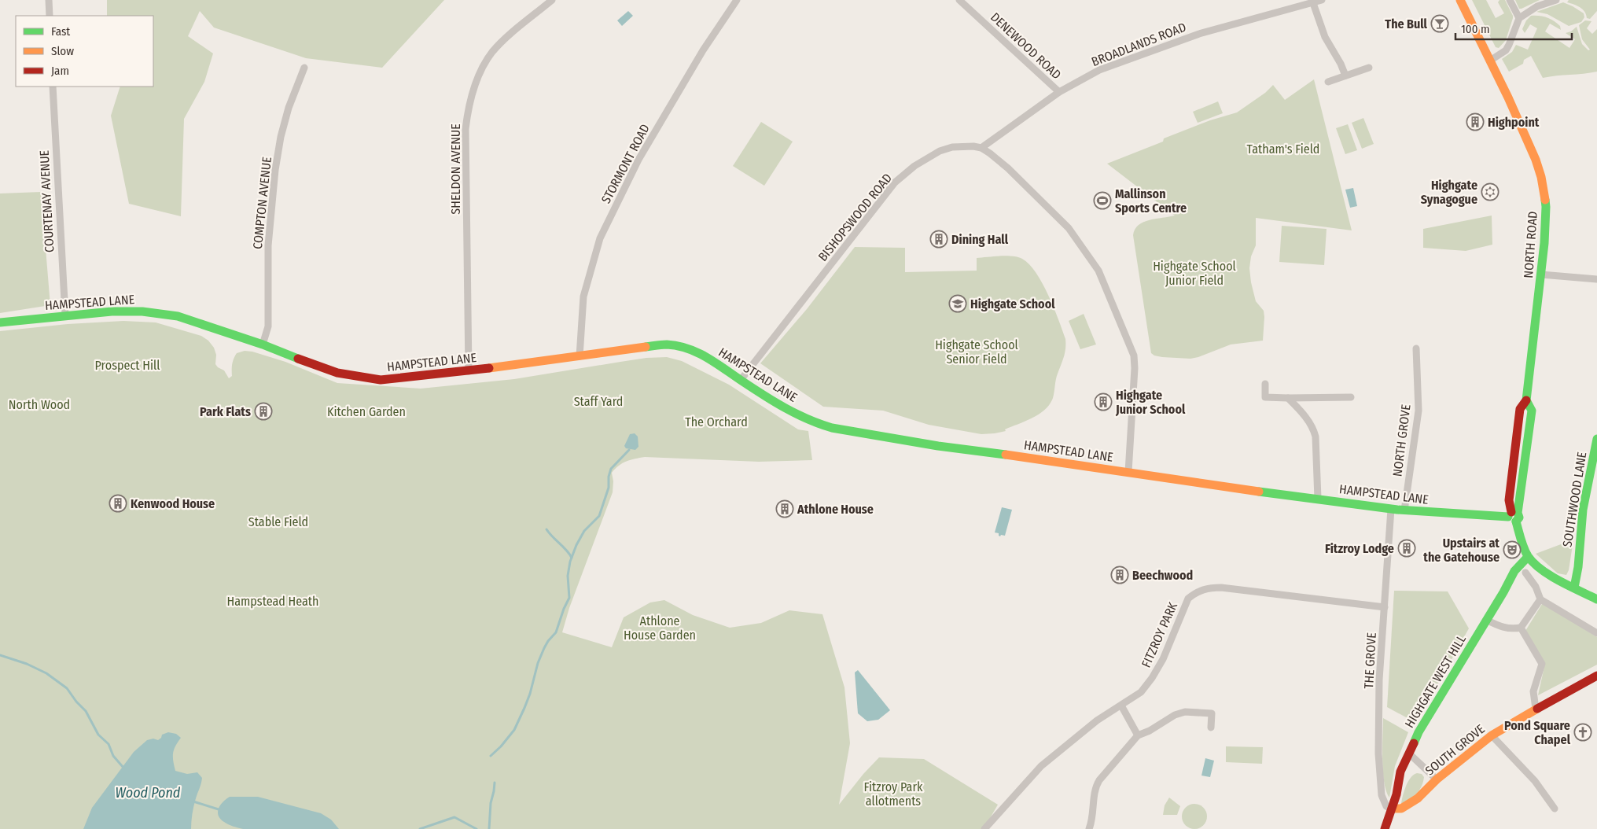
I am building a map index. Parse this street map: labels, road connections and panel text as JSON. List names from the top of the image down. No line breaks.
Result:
{"streets":{"main road":["NORTH ROAD","HAMPSTEAD LANE","SOUTHWOOD LANE","HIGHGATE WEST HILL","SOUTH GROVE"],"street":["BROADLANDS ROAD","DENEWOOD ROAD","STORMONT ROAD","SHELDON AVENUE","COURTENAY AVENUE","COMPTON AVENUE","BISHOPSWOOD ROAD","NORTH GROVE","FITZROY PARK","THE GROVE"]},"crossings":[["BROADLANDS ROAD","DENEWOOD ROAD"],["BROADLANDS ROAD","BISHOPSWOOD ROAD"],["STORMONT ROAD","HAMPSTEAD LANE"],["SHELDON AVENUE","HAMPSTEAD LANE"],["COURTENAY AVENUE","HAMPSTEAD LANE"],["COMPTON AVENUE","HAMPSTEAD LANE"],["BISHOPSWOOD ROAD","HAMPSTEAD LANE"],["NORTH ROAD","HAMPSTEAD LANE"],["NORTH ROAD","HIGHGATE WEST HILL"],["HAMPSTEAD LANE","NORTH GROVE"],["HAMPSTEAD LANE","THE GROVE"],["FITZROY PARK","THE GROVE"],["THE GROVE","HIGHGATE WEST HILL"],["THE GROVE","SOUTH GROVE"],["HIGHGATE WEST HILL","SOUTH GROVE"]],"water":["Wood Pond"],"parks":["Tatham's Field","Highgate School Junior Field","Highgate School Senior Field","Prospect Hill","Staff Yard","North Wood","Kitchen Garden","The Orchard","Stable Field","Hampstead Heath","Athlone House Garden","Fitzroy Park allotments"],"places":{"bar":["The Bull"],"building":["Highpoint","Dining Hall","Highgate Junior School","Park Flats","Kenwood House","Athlone House","Fitzroy Lodge","Beechwood"],"synagogue":["Highgate Synagogue"],"sports":["Mallinson Sports Centre"],"school or university":["Highgate School"],"theatre":["Upstairs at the Gatehouse"],"church":["Pond Square Chapel"]},"legend":["Fast","Slow","Jam"],"scale_bar":"100 m"}
